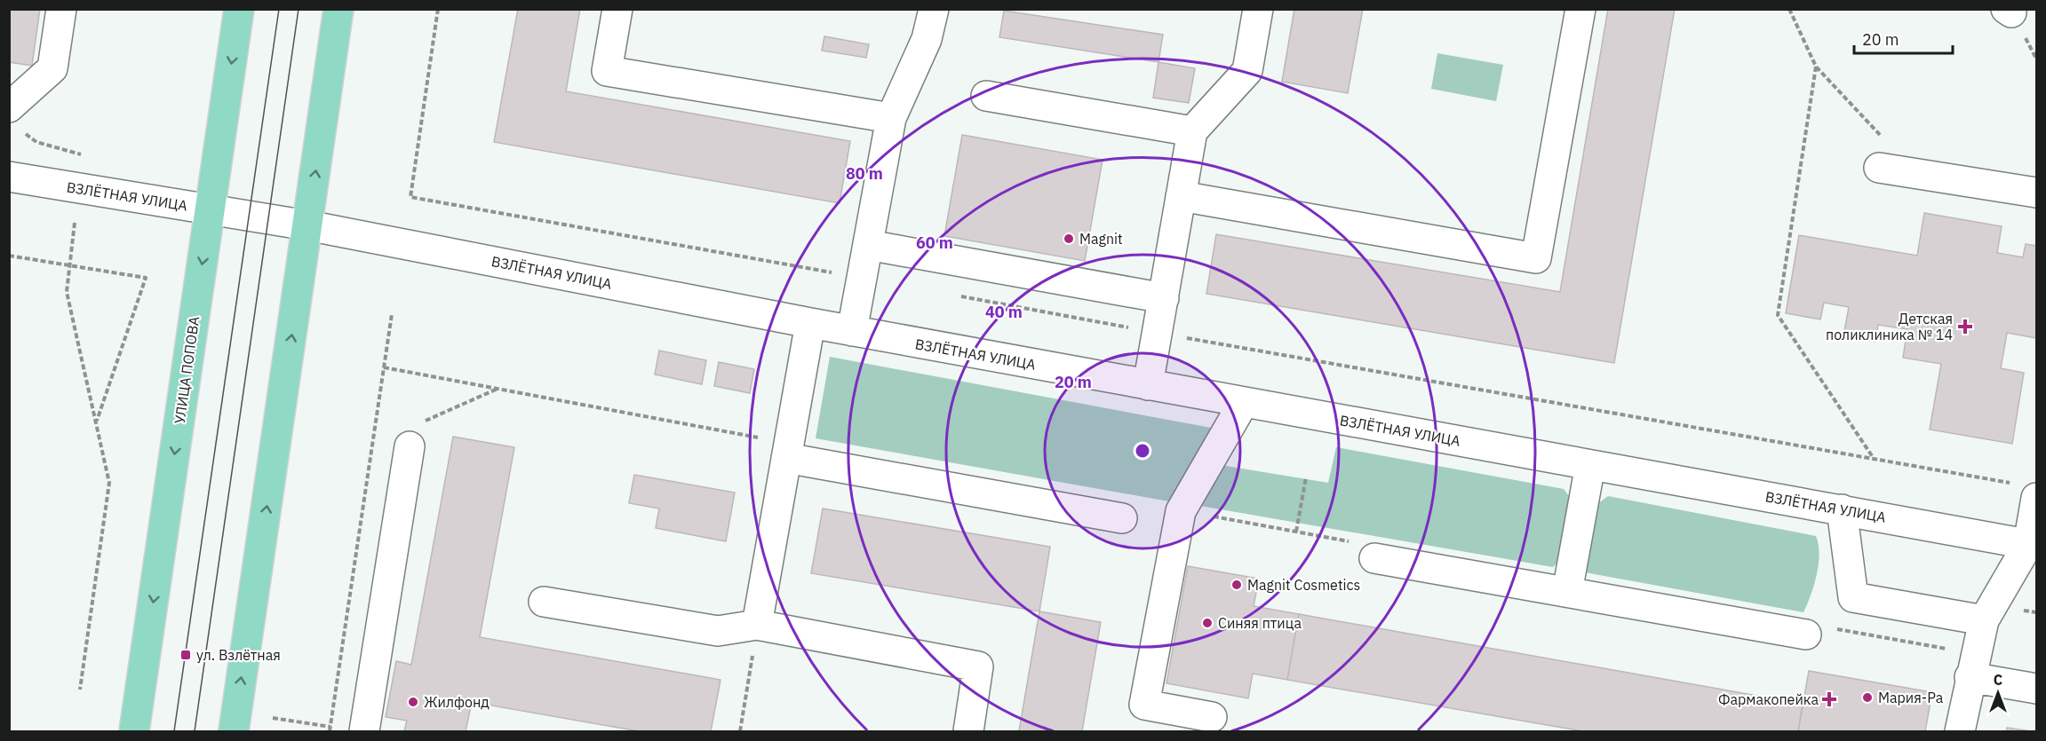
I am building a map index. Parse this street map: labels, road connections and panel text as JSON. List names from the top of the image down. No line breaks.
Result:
{"streets":{"main road":["УЛИЦА ПОПОВА"],"street":["ВЗЛЁТНАЯ УЛИЦА"]},"crossings":[["ВЗЛЁТНАЯ УЛИЦА","УЛИЦА ПОПОВА"]],"places":{"other":["Magnit","Magnit Cosmetics","Синяя птица","Мария-Ра","Жилфонд"],"health":["Детская поликлиника № 14","Фармакопейка"],"transit":["ул. Взлётная"]},"scale_bar":"20 m","north":"top","rings":["80 m","60 m","40 m","20 m"]}
